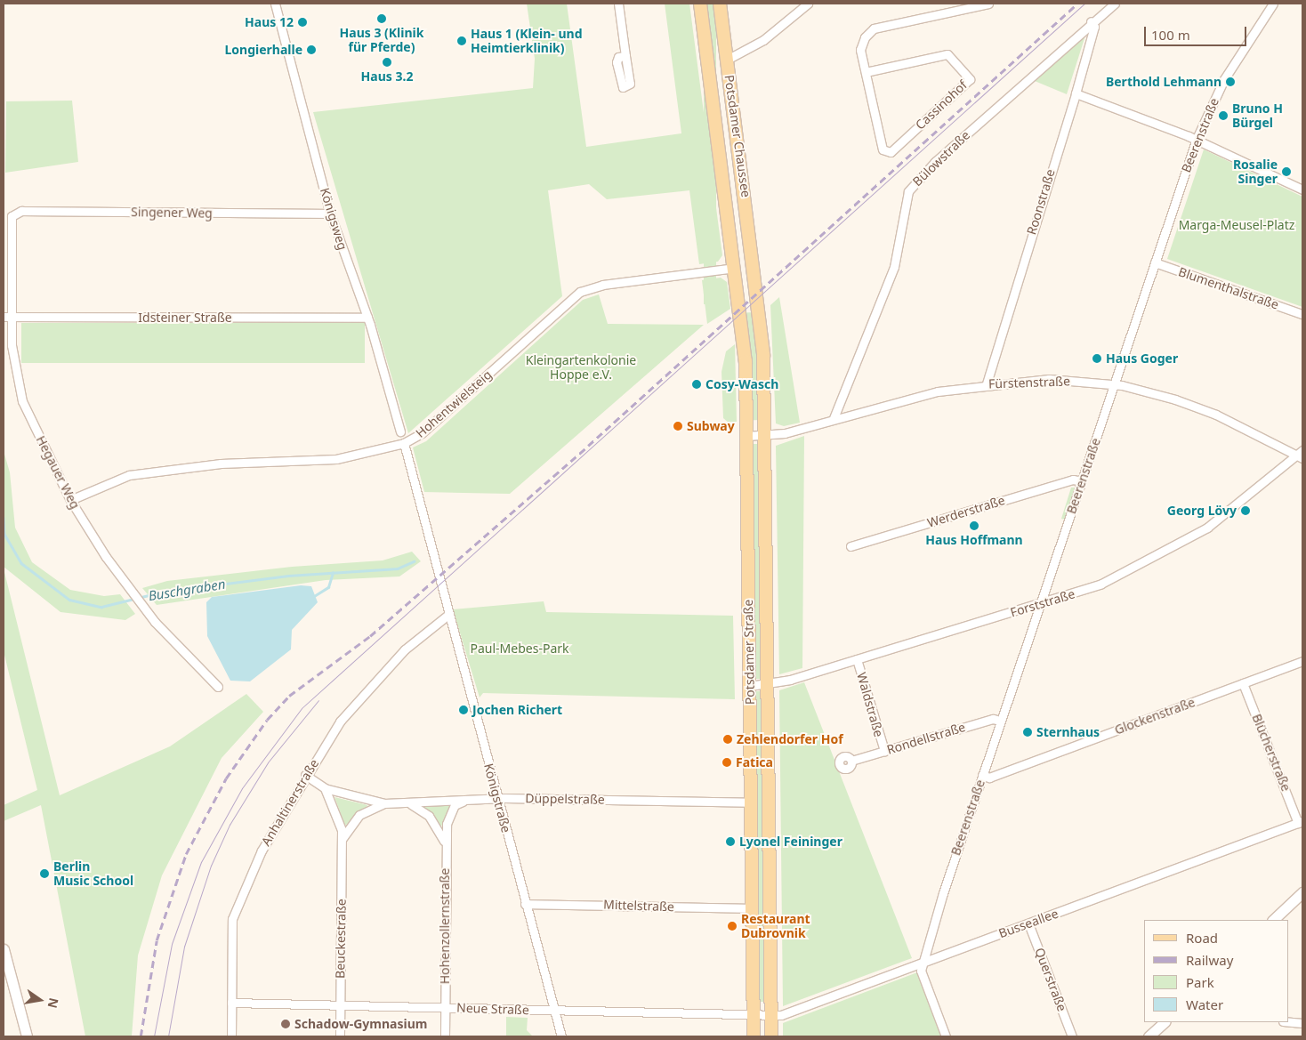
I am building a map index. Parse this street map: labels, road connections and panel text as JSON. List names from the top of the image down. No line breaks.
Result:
{"streets":{"main road":["Potsdamer Chaussee","Potsdamer Straße"],"street":["Cassinohof","Beerenstraße","Bülowstraße","Roonstraße","Singener Weg","Königsweg","Blumenthalstraße","Idsteiner Straße","Fürstenstraße","Hohentwielsteig","Hegauer Weg","Werderstraße","Forststraße","Waldstraße","Glockenstraße","Rondellstraße","Blücherstraße","Königstraße","Düppelstraße","Anhaltinerstraße","Mittelstraße","Busseallee","Hohenzollernstraße","Beuckestraße","Querstraße","Neue Straße"]},"crossings":[["Beerenstraße","Blumenthalstraße"],["Beerenstraße","Fürstenstraße"],["Beerenstraße","Werderstraße"],["Beerenstraße","Forststraße"],["Beerenstraße","Glockenstraße"],["Beerenstraße","Rondellstraße"],["Beerenstraße","Busseallee"],["Potsdamer Chaussee","Hohentwielsteig"],["Potsdamer Chaussee","Potsdamer Straße"],["Bülowstraße","Roonstraße"],["Bülowstraße","Fürstenstraße"],["Roonstraße","Fürstenstraße"],["Singener Weg","Königsweg"],["Singener Weg","Hegauer Weg"],["Königsweg","Idsteiner Straße"],["Idsteiner Straße","Hegauer Weg"],["Fürstenstraße","Forststraße"],["Fürstenstraße","Potsdamer Straße"],["Hohentwielsteig","Hegauer Weg"],["Hohentwielsteig","Potsdamer Straße"],["Hohentwielsteig","Königstraße"],["Forststraße","Potsdamer Straße"],["Forststraße","Waldstraße"],["Potsdamer Straße","Düppelstraße"],["Potsdamer Straße","Mittelstraße"],["Potsdamer Straße","Busseallee"],["Potsdamer Straße","Neue Straße"],["Waldstraße","Rondellstraße"],["Glockenstraße","Blücherstraße"],["Blücherstraße","Busseallee"],["Königstraße","Düppelstraße"],["Königstraße","Anhaltinerstraße"],["Königstraße","Mittelstraße"],["Königstraße","Neue Straße"],["Düppelstraße","Anhaltinerstraße"],["Düppelstraße","Hohenzollernstraße"],["Düppelstraße","Beuckestraße"],["Anhaltinerstraße","Neue Straße"],["Busseallee","Querstraße"],["Busseallee","Neue Straße"],["Hohenzollernstraße","Neue Straße"],["Beuckestraße","Neue Straße"]],"water":["Buschgraben"],"parks":["Marga-Meusel-Platz","Kleingartenkolonie Hoppe e.V.","Paul-Mebes-Park"],"places":["Haus 3 (Klinik für Pferde)","Haus 12","Haus 1 (Klein- und Heimtierklinik)","Longierhalle","Haus 3.2","Berthold Lehmann","Bruno H Bürgel","Rosalie Singer","Haus Goger","Cosy-Wasch","Subway","Georg Lövy","Haus Hoffmann","Jochen Richert","Sternhaus","Zehlendorfer Hof","Fatica","Lyonel Feininger","Berlin Music School","Restaurant Dubrovnik","Schadow-Gymnasium"],"legend":["Road","Railway","Park","Water"],"scale_bar":"100 m","north":"right"}
